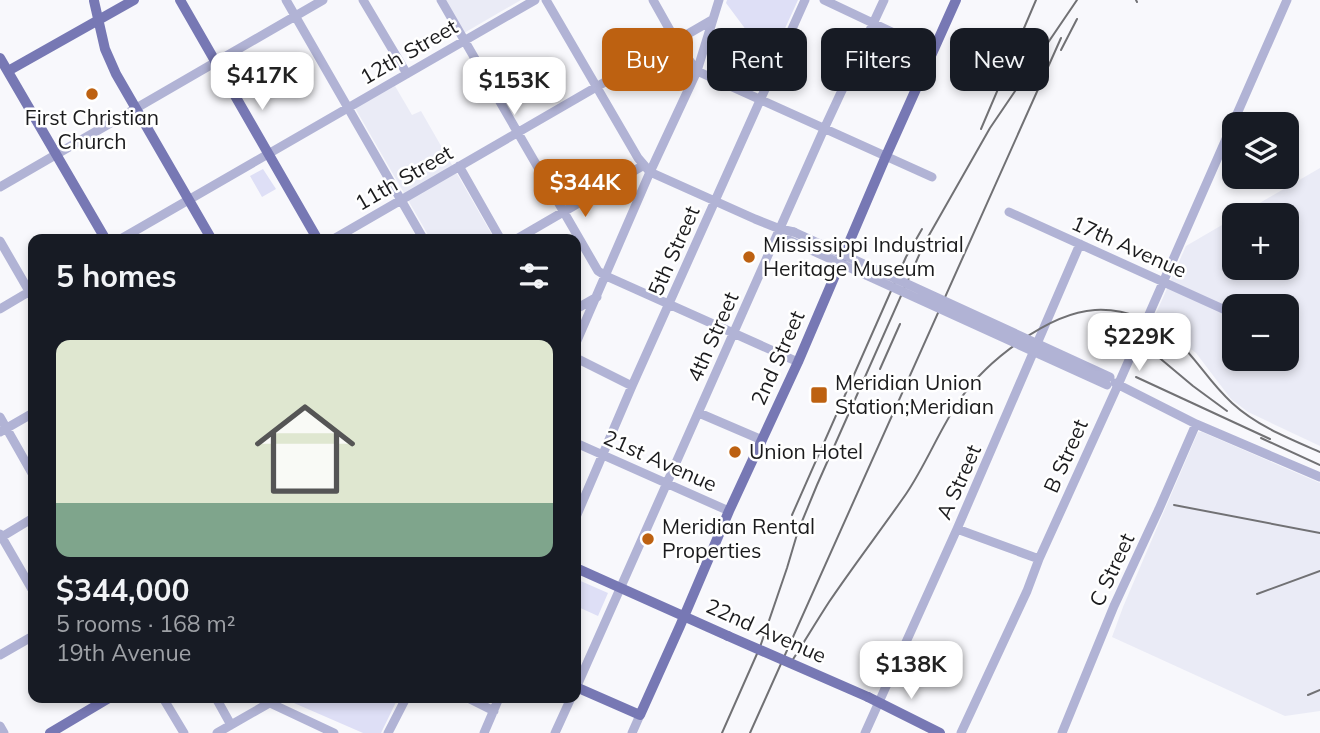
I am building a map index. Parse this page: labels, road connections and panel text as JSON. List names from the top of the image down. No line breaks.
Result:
{"streets":{"main road":["2nd Street","22nd Avenue"],"street":["12th Street","11th Street","17th Avenue","5th Street","4th Street","B Street","21st Avenue","A Street","C Street"]},"crossings":[["17th Avenue","B Street"],["17th Avenue","A Street"],["5th Street","21st Avenue"],["4th Street","21st Avenue"],["4th Street","22nd Avenue"],["2nd Street","21st Avenue"],["2nd Street","22nd Avenue"],["A Street","22nd Avenue"]],"places":{"other":["First Christian Church","Mississippi Industrial Heritage Museum","Union Hotel","Meridian Rental Properties"],"transit":["Meridian Union Station;Meridian"]},"page":{"chip":["Buy","Rent","Filters","New"],"price":["$417K","$153K","$344K","$229K","$138K"],"map_buttons":["+","−"],"heading":"5 homes","list":[{"name":"$344,000","note":"5 rooms · 168 m² · 19th Avenue"}]}}
